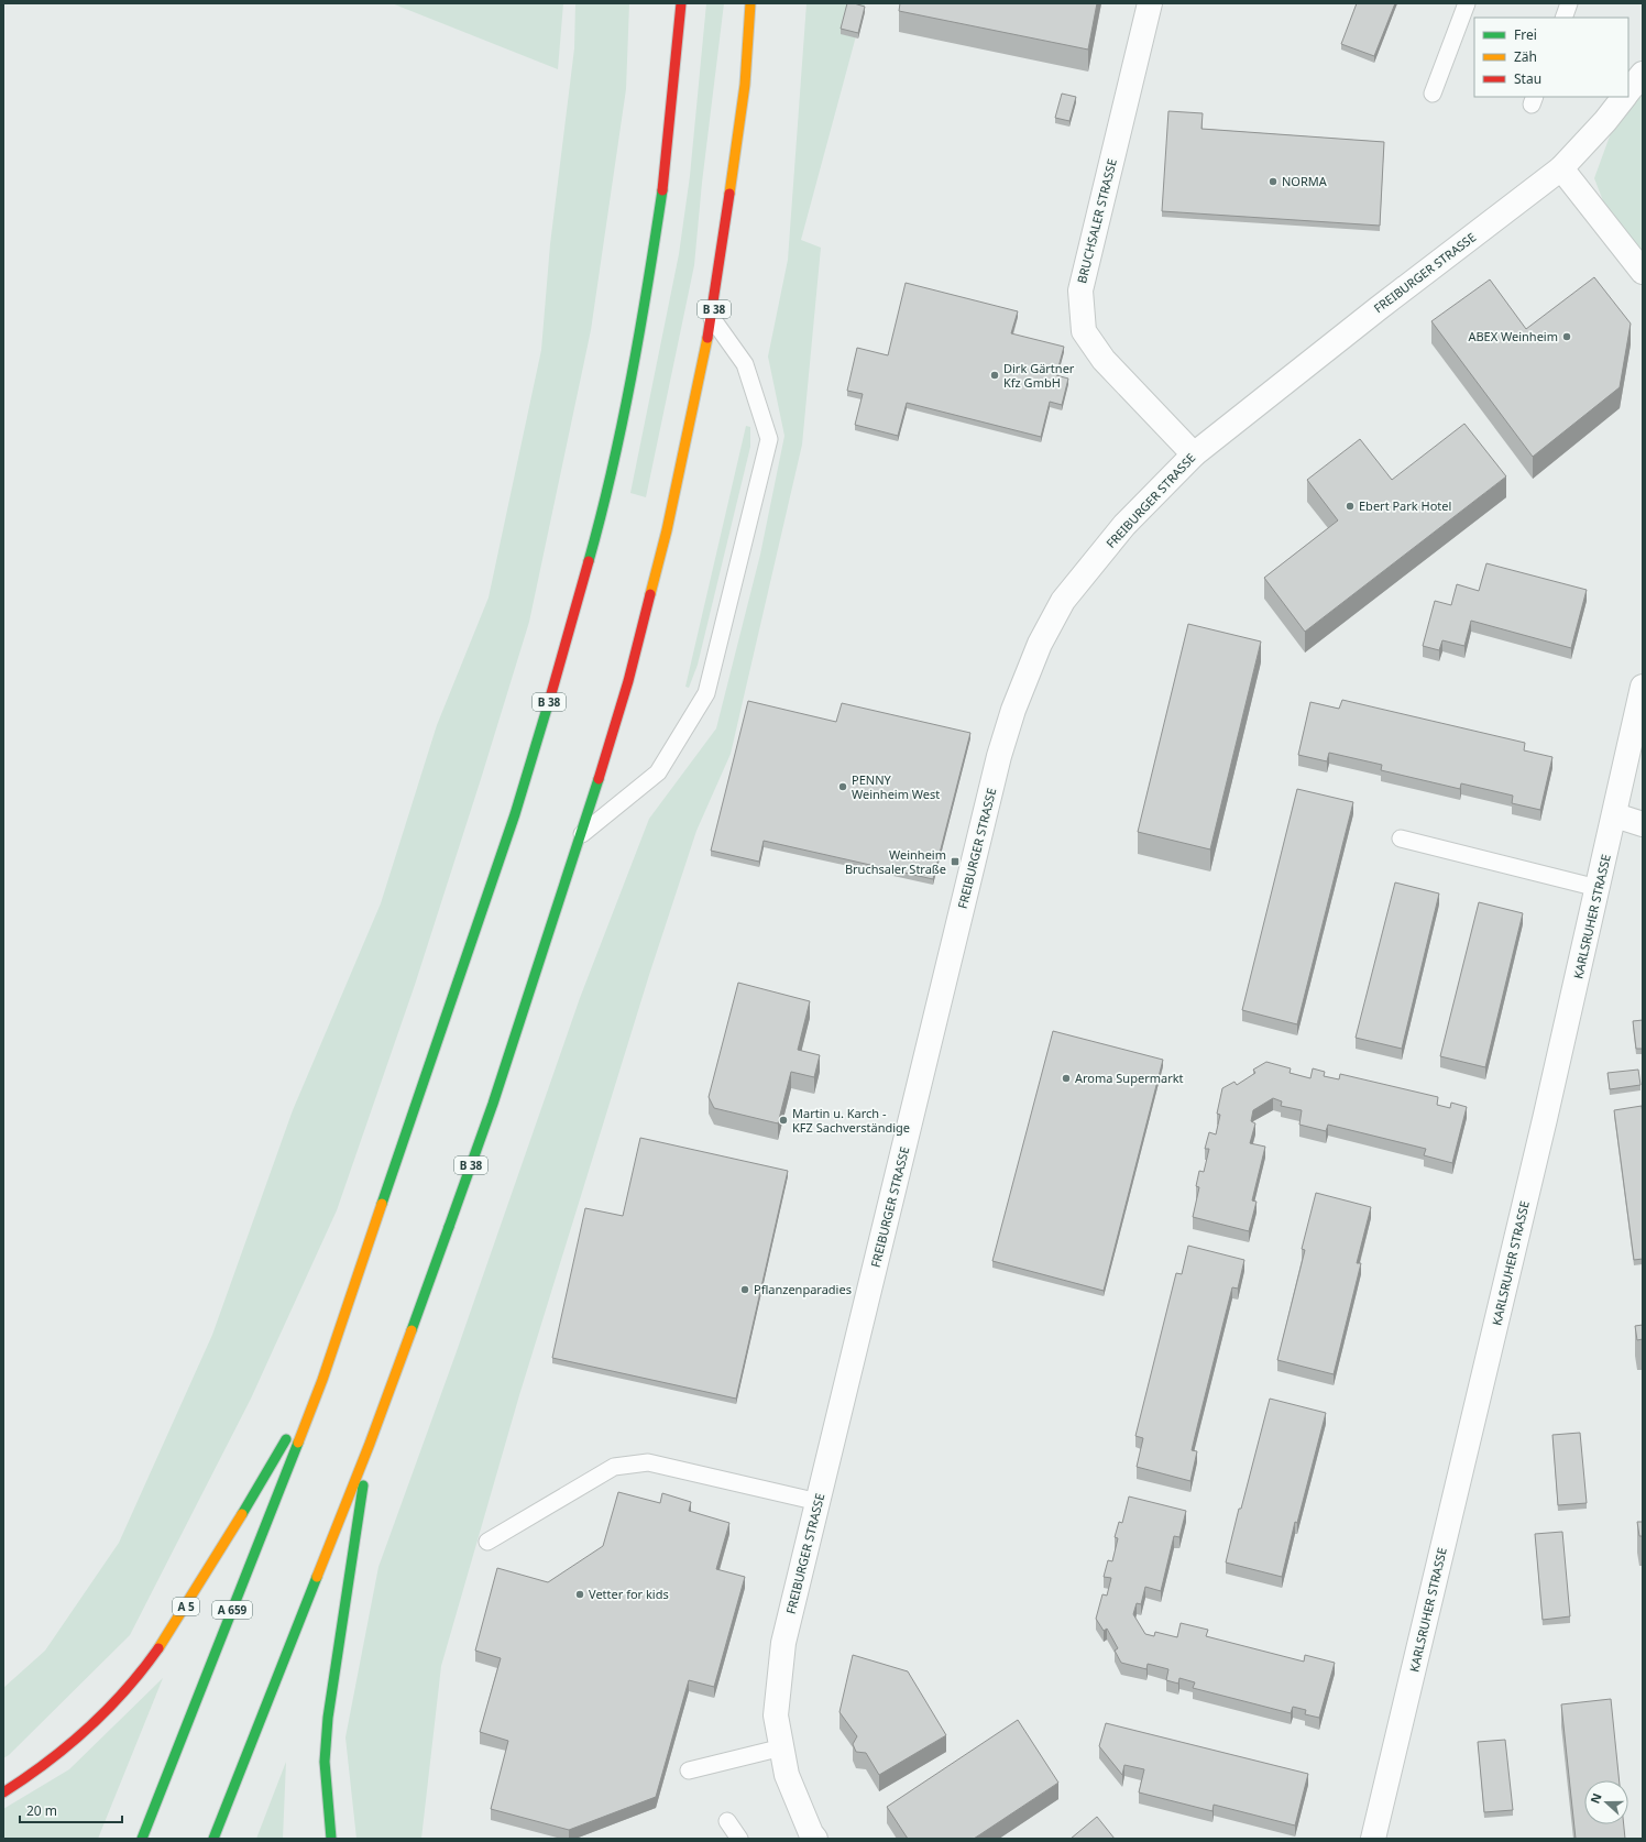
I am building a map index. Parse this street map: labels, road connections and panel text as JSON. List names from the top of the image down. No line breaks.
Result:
{"streets":{"main road":["B 38","A 5","A 659"],"street":["BRUCHSALER STRASSE","FREIBURGER STRASSE","KARLSRUHER STRASSE"]},"crossings":[["BRUCHSALER STRASSE","FREIBURGER STRASSE"],["B 38","A 659"],["A 5","A 659"]],"places":{"other":["NORMA","ABEX Weinheim","Dirk Gärtner Kfz GmbH","Ebert Park Hotel","PENNY Weinheim West","Aroma Supermarkt","Martin u. Karch - KFZ Sachverständige","Pflanzenparadies","Vetter for kids"],"transit":["Weinheim Bruchsaler Straße"]},"legend":["Frei","Zäh","Stau"],"scale_bar":"20 m","north":"left"}
